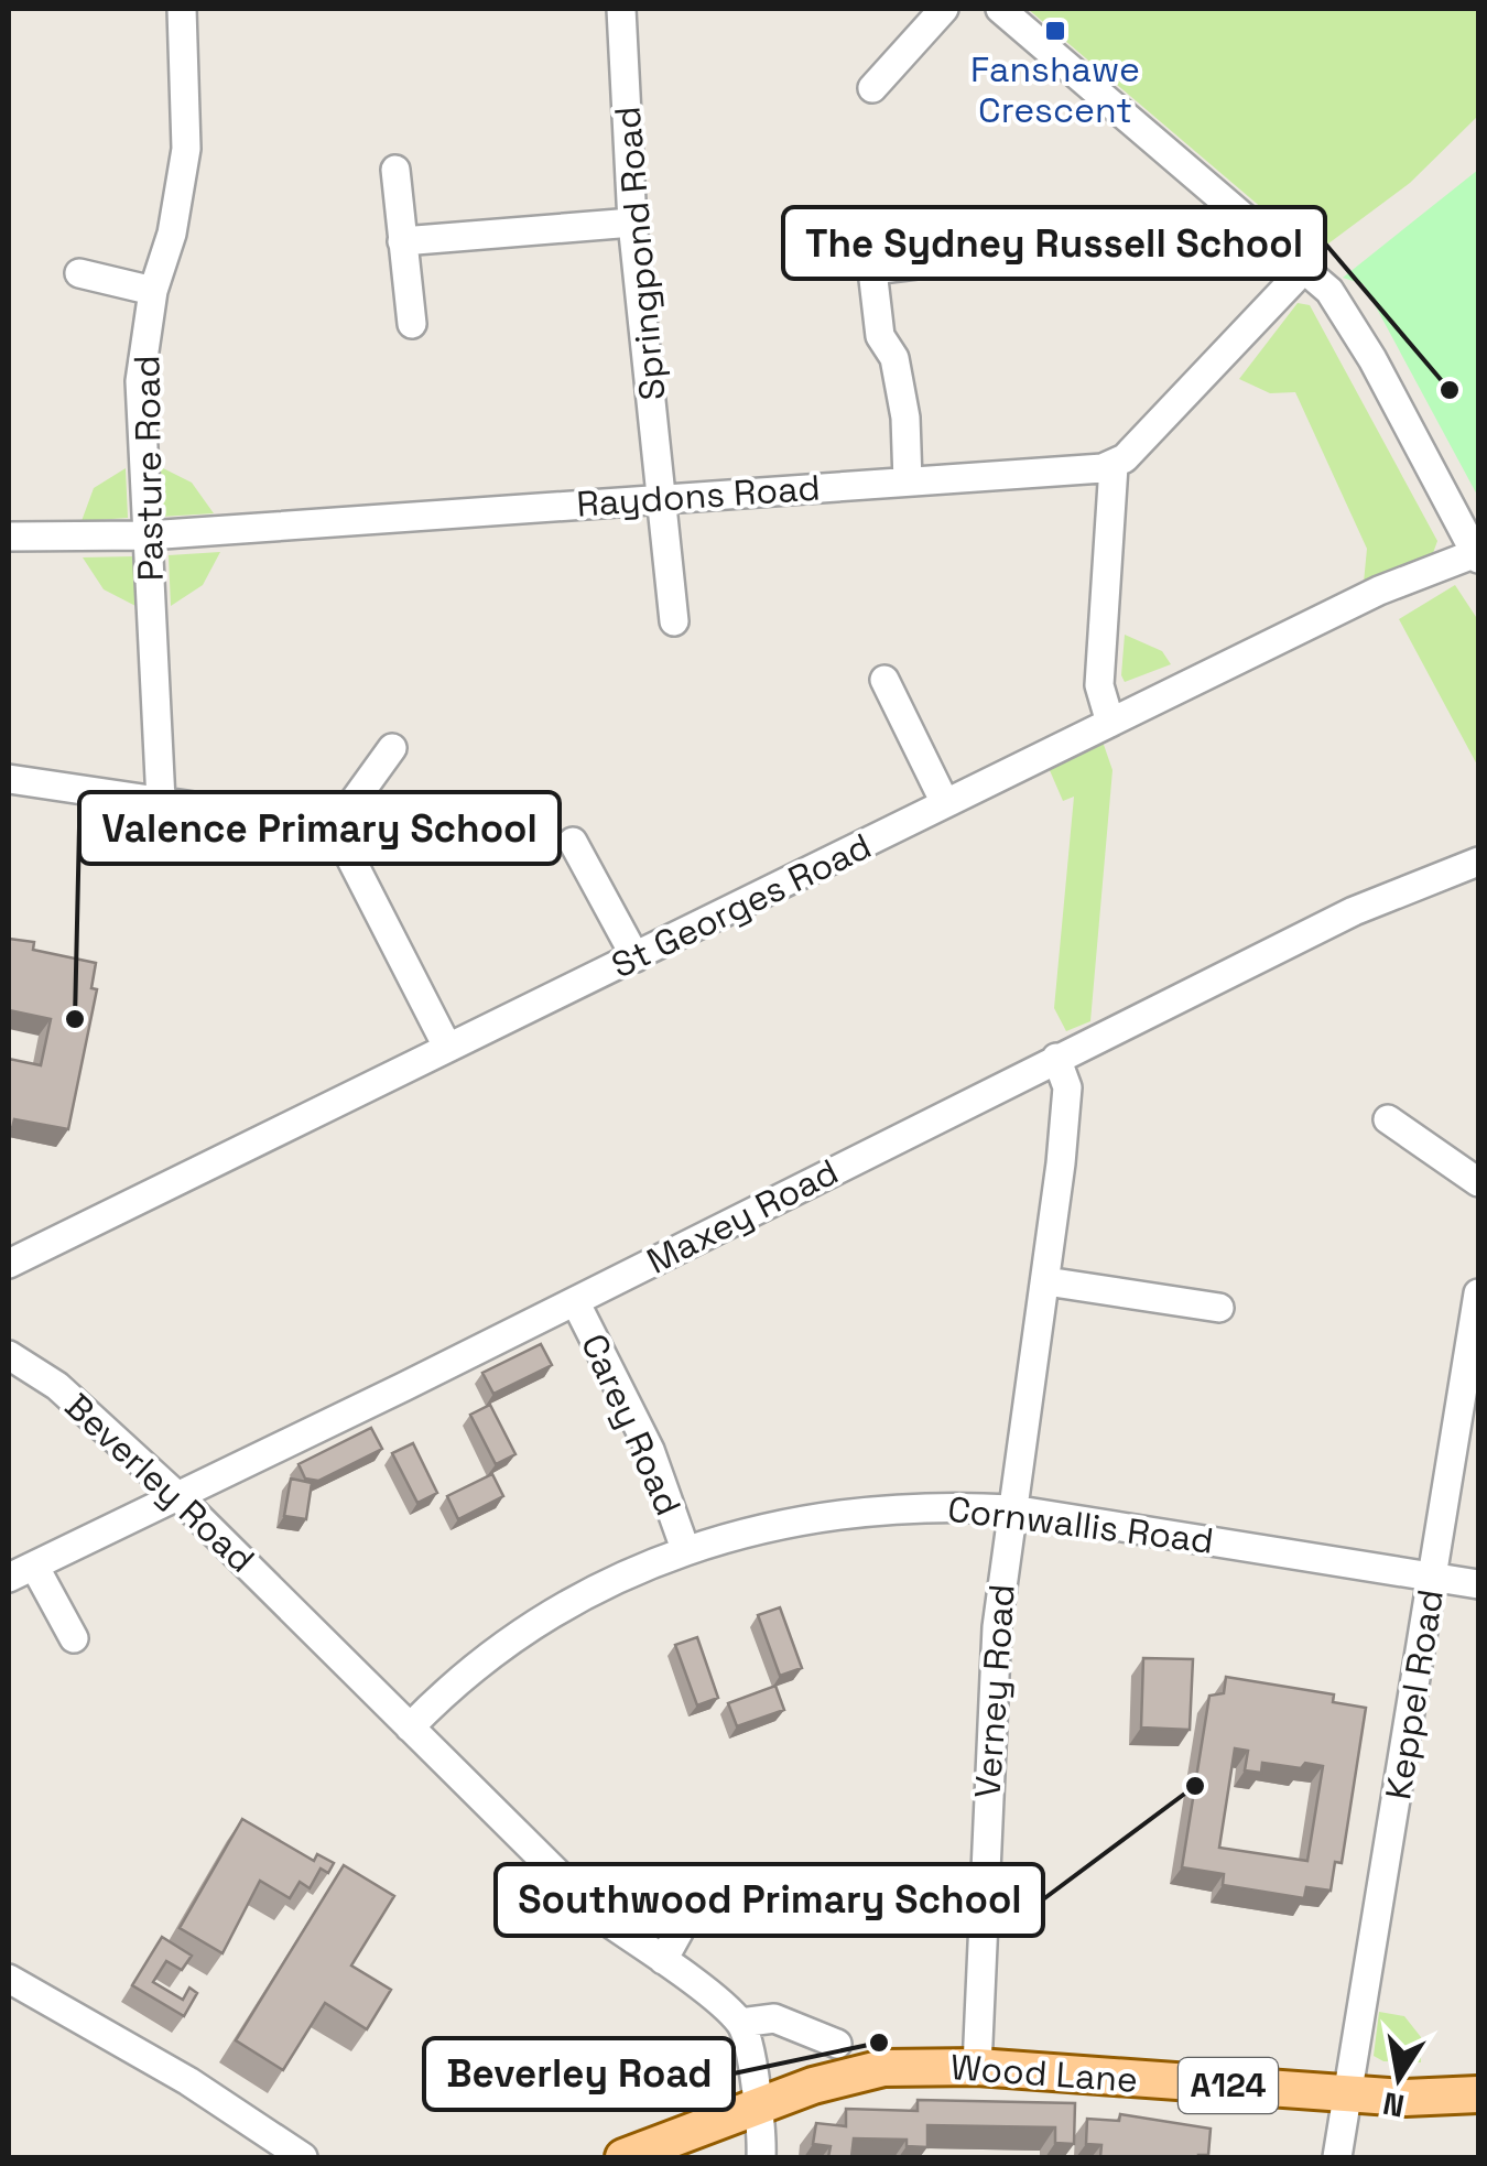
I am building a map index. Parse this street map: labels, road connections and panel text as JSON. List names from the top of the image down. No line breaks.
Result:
{"streets":{"main road":["Wood Lane","A124"],"street":["Springpond Road","Pasture Road","Raydons Road","St Georges Road","Maxey Road","Carey Road","Beverley Road","Cornwallis Road","Verney Road","Keppel Road"]},"crossings":[["Springpond Road","Raydons Road"],["Pasture Road","Raydons Road"],["Maxey Road","Carey Road"],["Maxey Road","Beverley Road"],["Maxey Road","Verney Road"],["Carey Road","Cornwallis Road"],["Beverley Road","Cornwallis Road"],["Cornwallis Road","Verney Road"],["Cornwallis Road","Keppel Road"],["Verney Road","Wood Lane"],["Keppel Road","Wood Lane"]],"places":{"transit":["Fanshawe Crescent"],"other":["The Sydney Russell School","Valence Primary School","Southwood Primary School","Beverley Road"]},"north":"bottom"}
